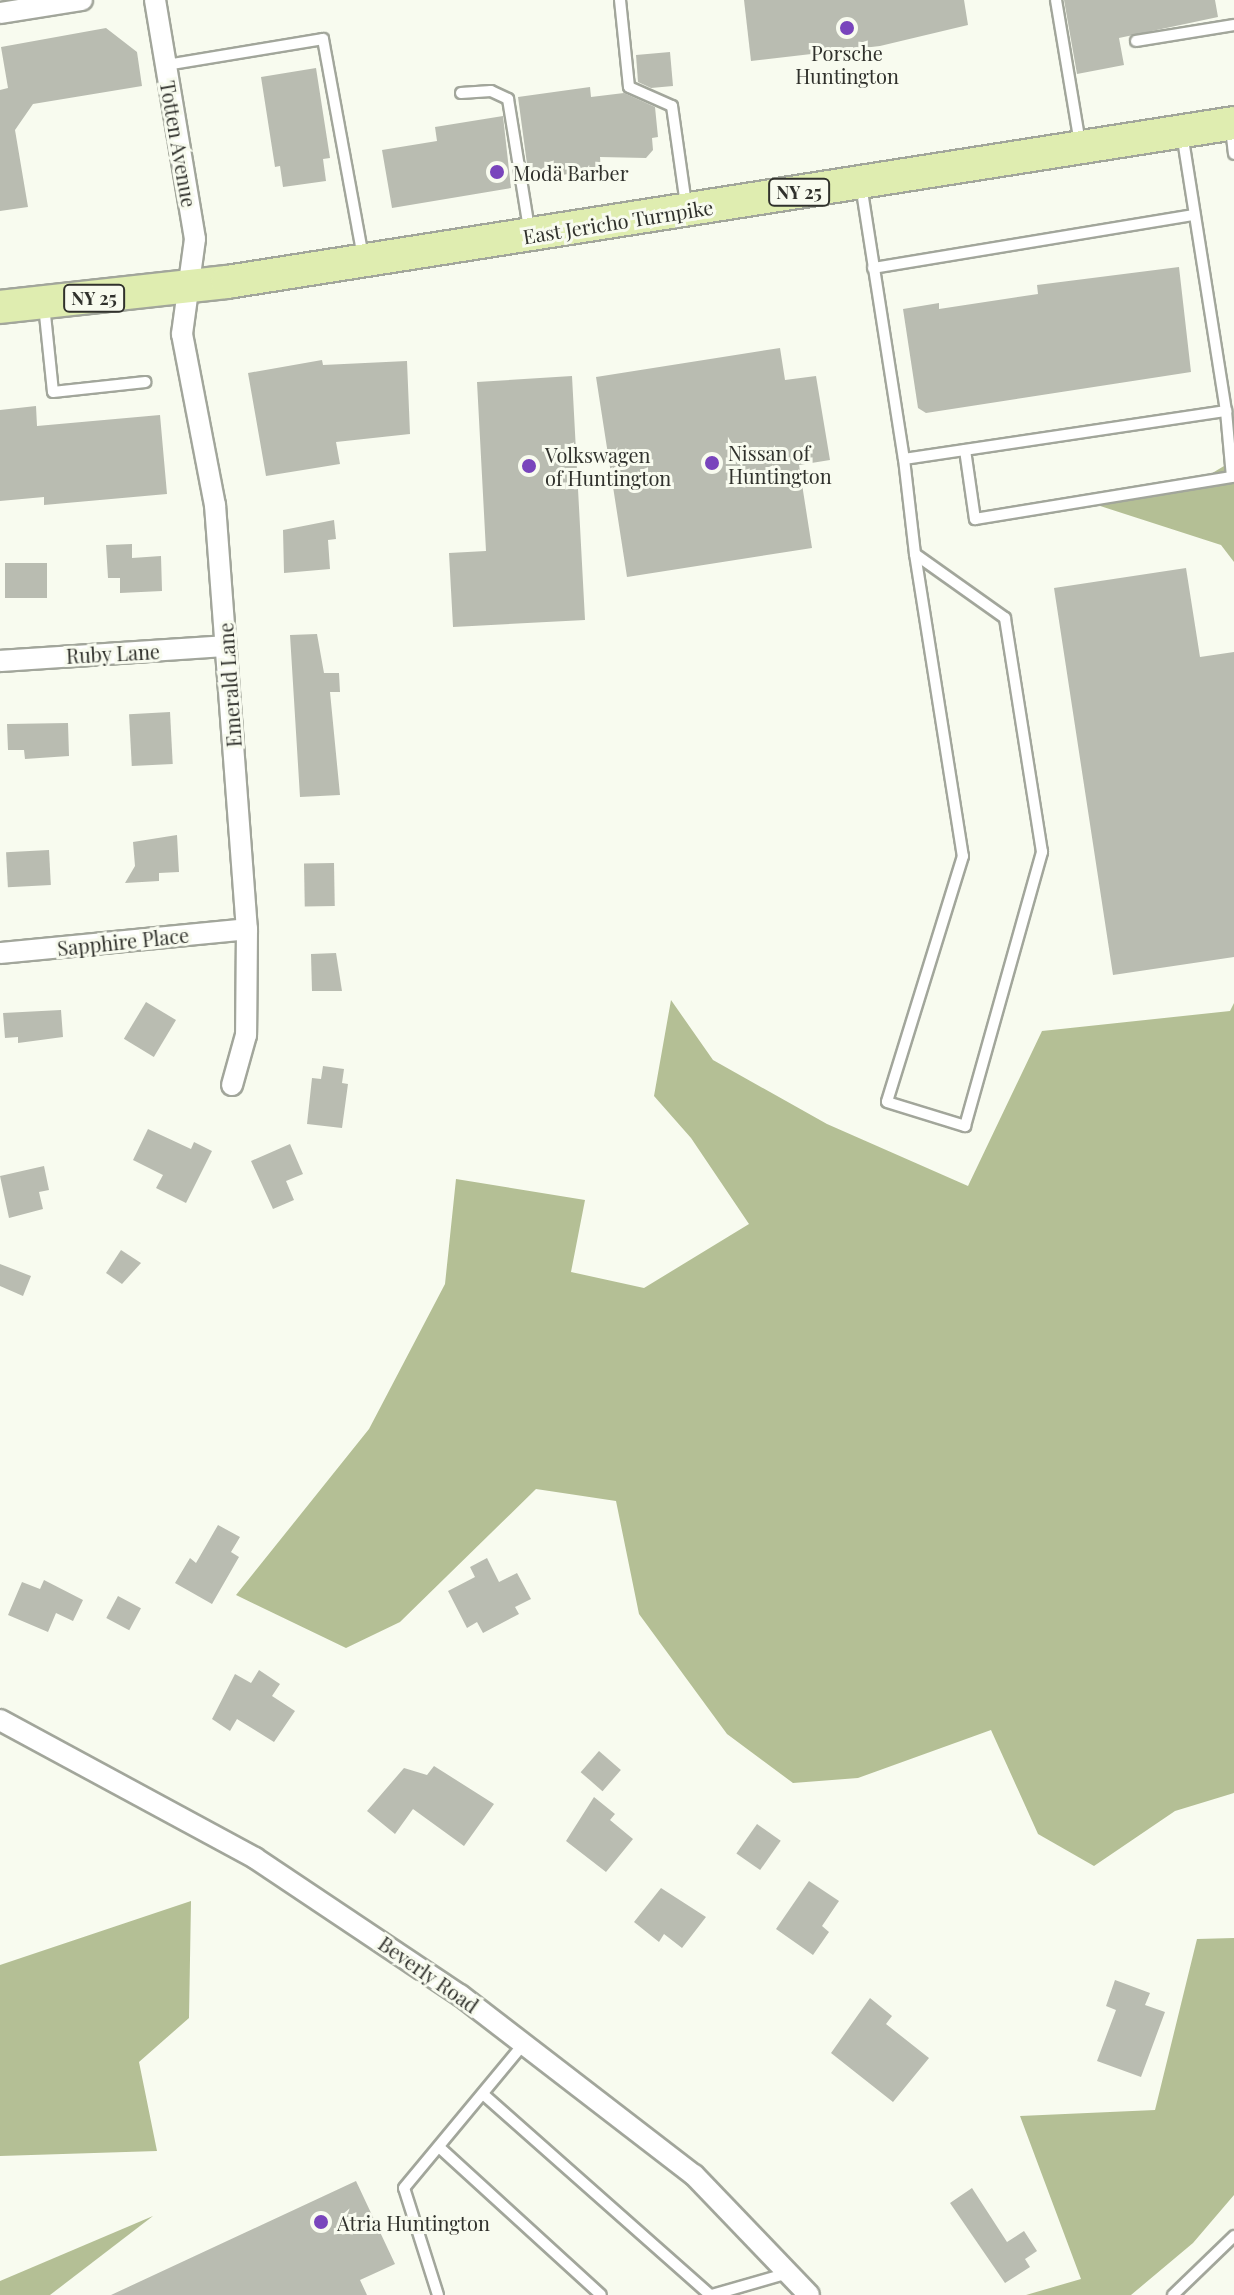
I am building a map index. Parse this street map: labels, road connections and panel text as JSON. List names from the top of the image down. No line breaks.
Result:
{"streets":{"main road":["NY 25","East Jericho Turnpike"],"street":["Totten Avenue","Ruby Lane","Emerald Lane","Sapphire Place","Beverly Road"]},"crossings":[["Totten Avenue","East Jericho Turnpike"],["Totten Avenue","Emerald Lane"],["East Jericho Turnpike","Emerald Lane"],["Ruby Lane","Emerald Lane"],["Emerald Lane","Sapphire Place"]],"places":["Porsche Huntington","Modä Barber","Nissan of Huntington","Volkswagen of Huntington","Atria Huntington"]}
